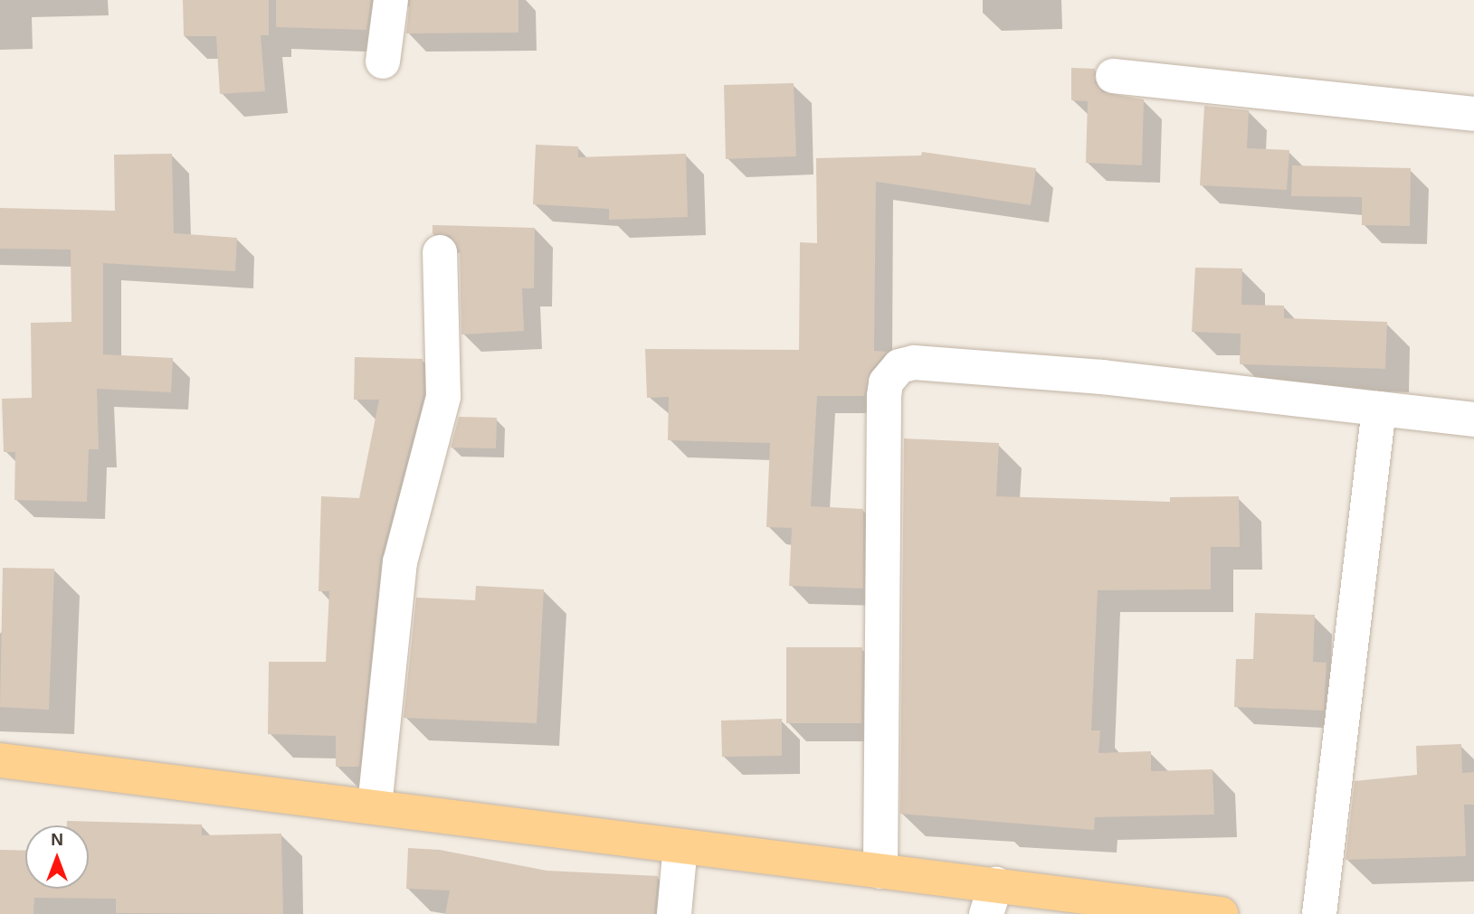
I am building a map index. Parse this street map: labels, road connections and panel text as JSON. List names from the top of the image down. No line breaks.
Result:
{"north":"top"}
